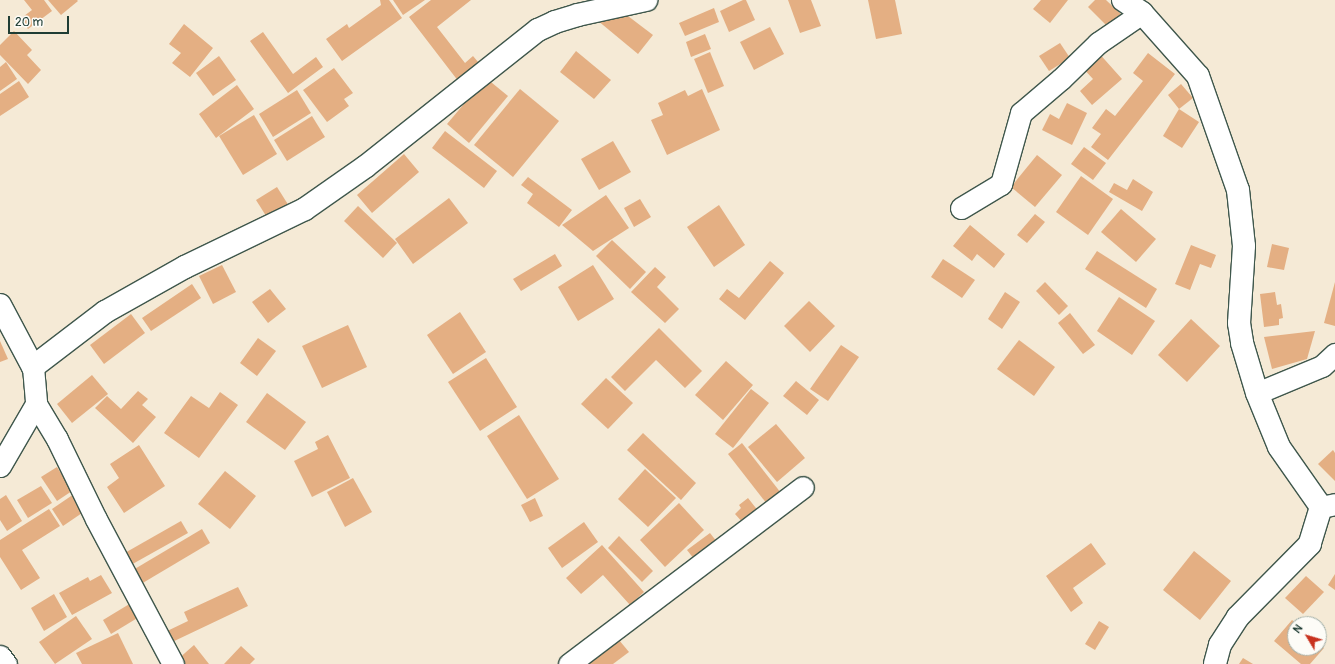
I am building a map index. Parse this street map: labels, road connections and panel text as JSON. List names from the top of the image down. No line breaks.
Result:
{"scale_bar":"20 m","north":"top left"}
